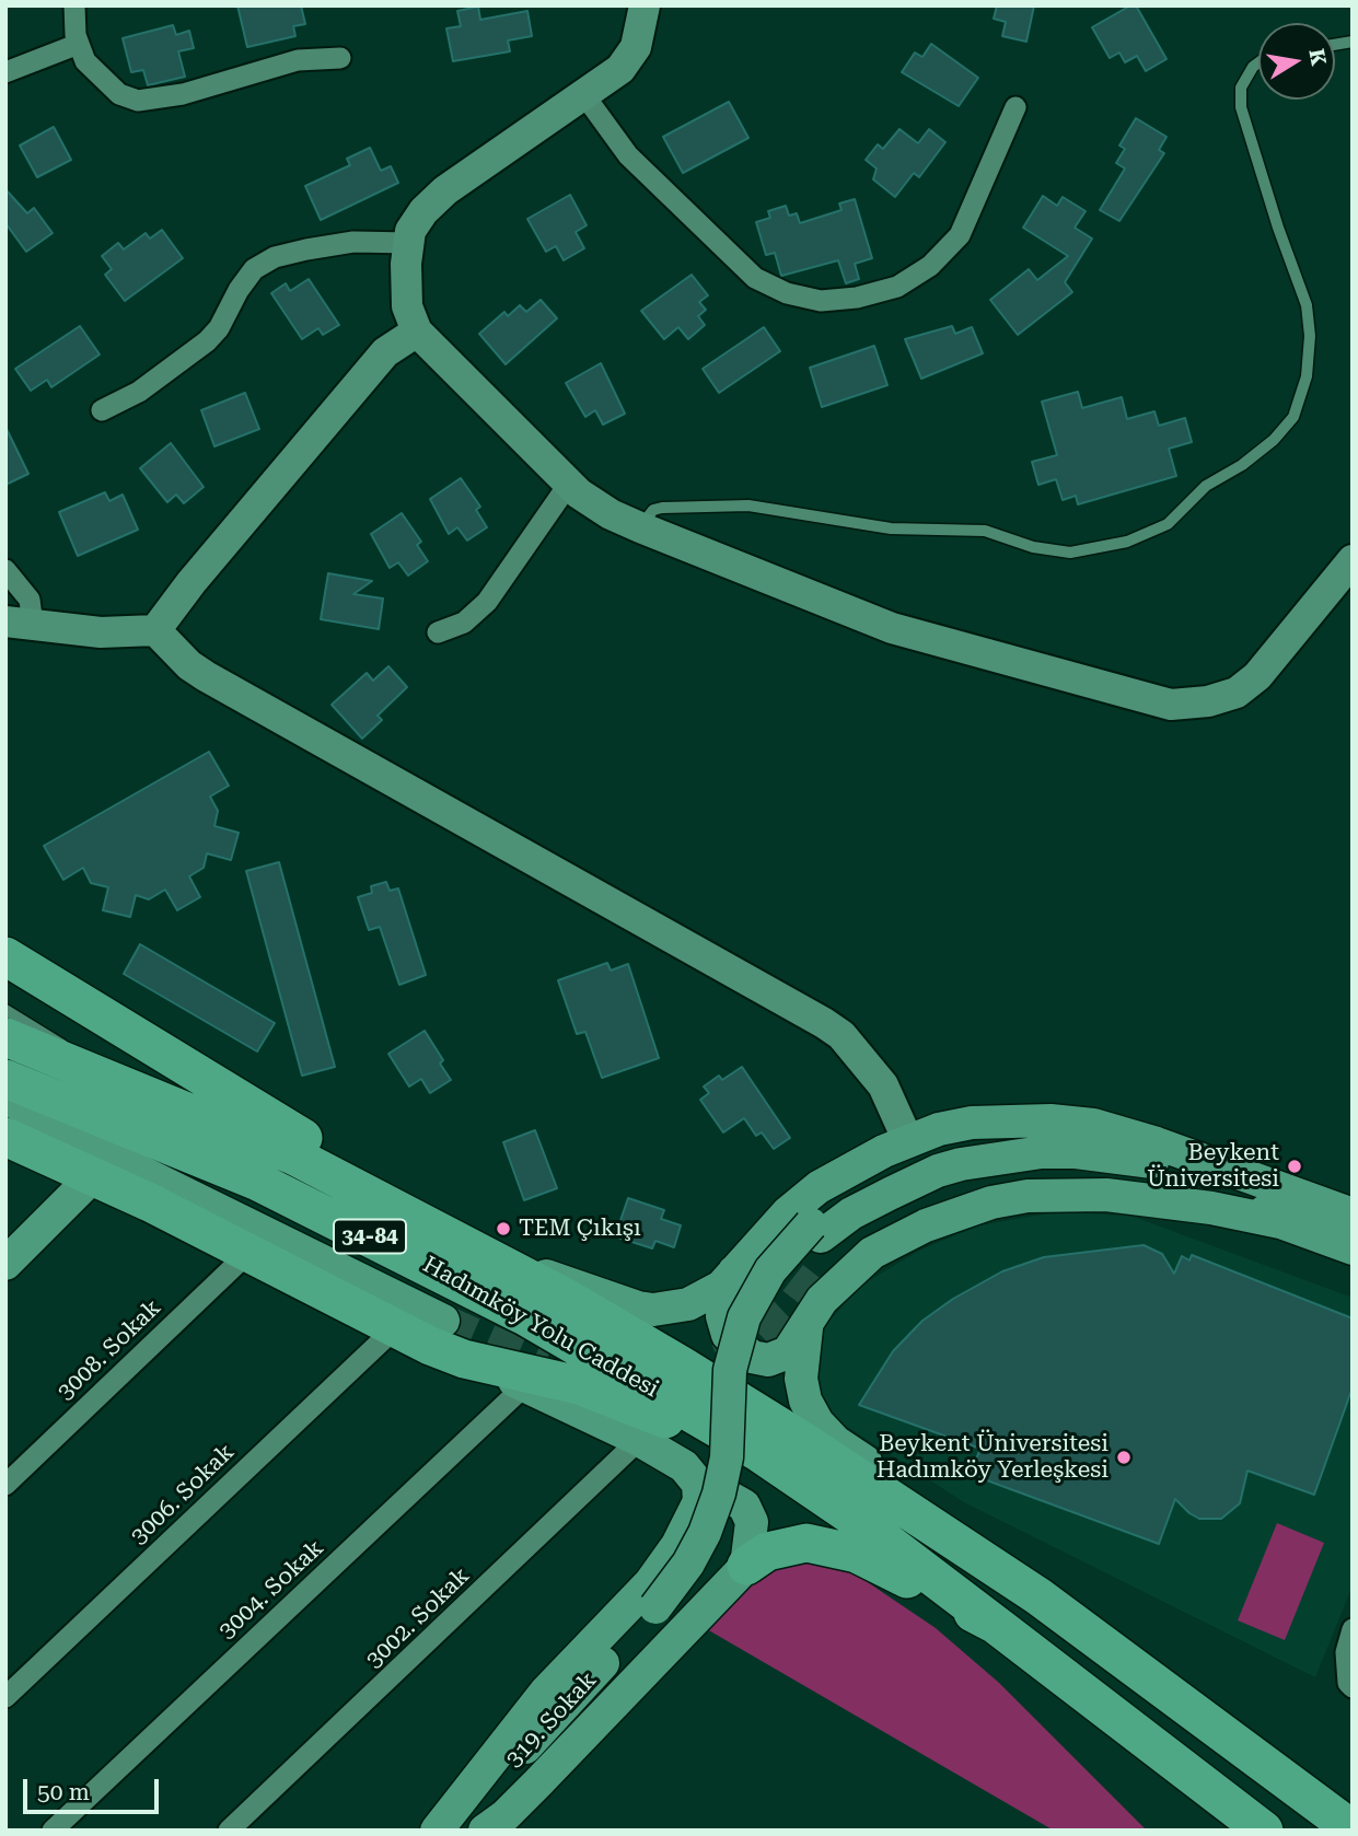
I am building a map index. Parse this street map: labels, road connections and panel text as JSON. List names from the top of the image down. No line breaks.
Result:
{"streets":{"highway":["34-84","Hadımköy Yolu Caddesi"],"main road":["319. Sokak"],"street":["3008. Sokak","3006. Sokak","3004. Sokak","3002. Sokak"]},"places":["Beykent Üniversitesi","TEM Çıkışı","Beykent Üniversitesi Hadımköy Yerleşkesi"],"scale_bar":"50 m","north":"right"}
